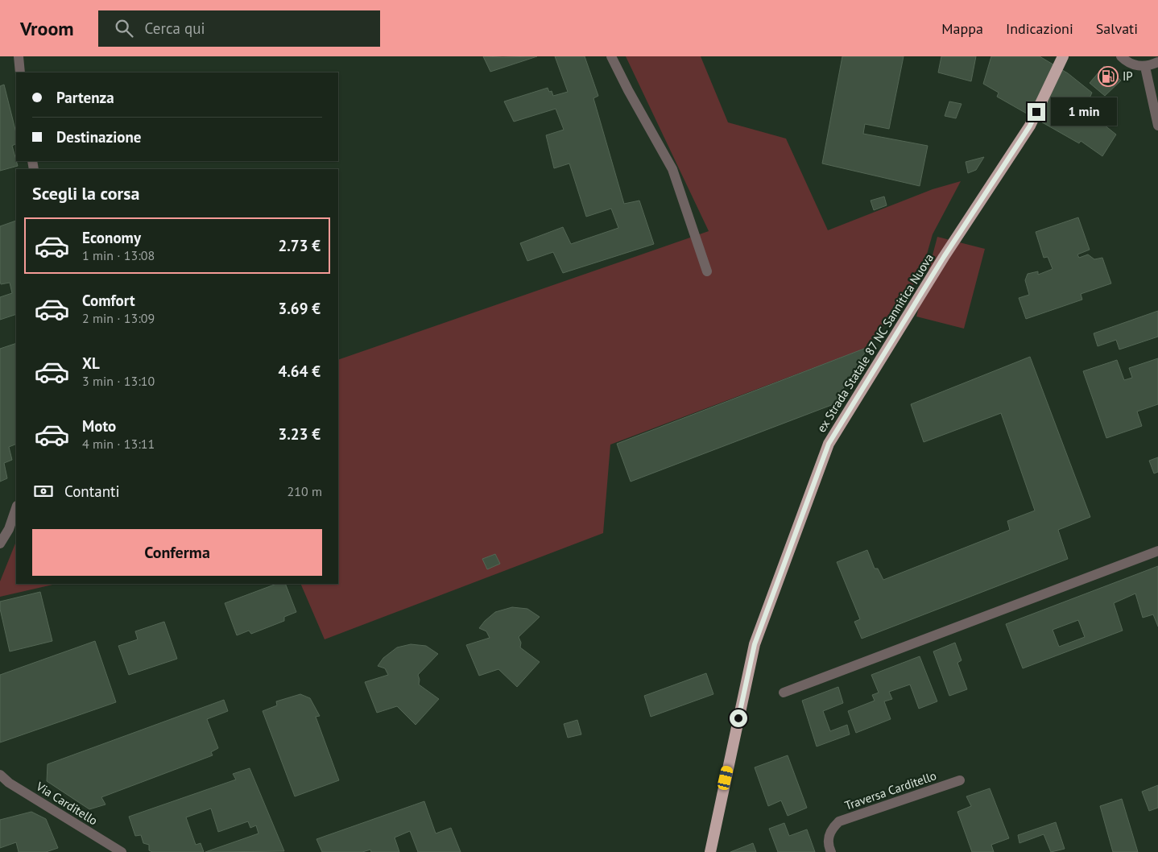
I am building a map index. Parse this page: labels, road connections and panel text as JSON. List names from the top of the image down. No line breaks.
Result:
{"streets":{"highway":["ex Strada Statale 87 NC Sannitica Nuova"],"street":["Traversa Carditello","Via Carditello"]},"places":{"fuel station":["IP"]},"page":{"header":"Vroom","search":"Cerca qui","nav":["Mappa","Indicazioni","Salvati"],"banner":["Partenza","Destinazione"],"bubble":"1 min","heading":"Scegli la corsa","list":[{"name":"Economy","note":"1 min · 13:08","value":"2.73 €"},{"name":"Comfort","note":"2 min · 13:09","value":"3.69 €"},{"name":"XL","note":"3 min · 13:10","value":"4.64 €"},{"name":"Moto","note":"4 min · 13:11","value":"3.23 €"}],"pay":["Contanti","210 m"],"buttons":"Conferma"}}
